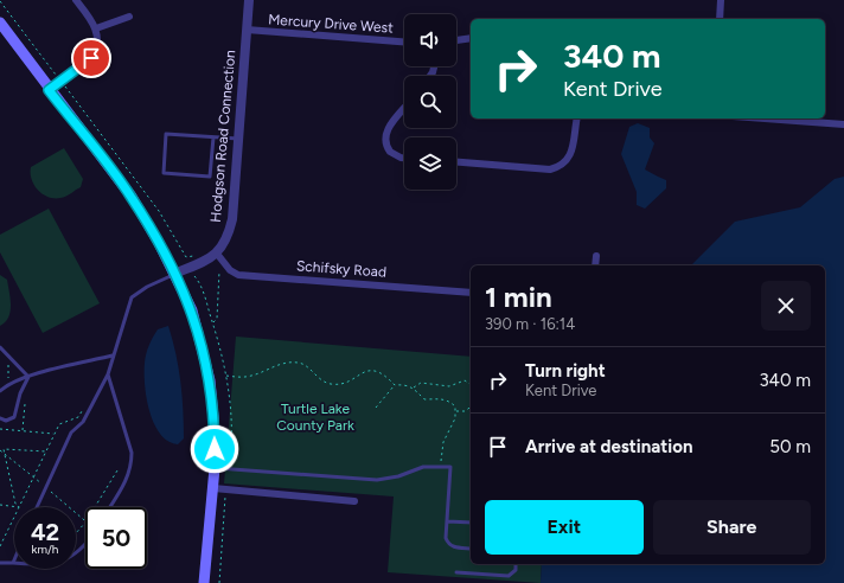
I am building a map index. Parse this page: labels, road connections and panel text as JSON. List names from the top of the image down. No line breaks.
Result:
{"streets":{"street":["Mercury Drive West","Hodgson Road Connection","Schifsky Road"]},"crossings":[["Mercury Drive West","Hodgson Road Connection"],["Hodgson Road Connection","Schifsky Road"]],"parks":["Turtle Lake County Park"],"page":{"turn":["340 m","Kent Drive"],"heading":["1 min","390 m · 16:14"],"list":[{"name":"Turn right","note":"Kent Drive","value":"340 m"},{"name":"Arrive at destination","value":"50 m"}],"buttons":["Exit","Share"],"speed":"42 km/h","limit":"50"}}
